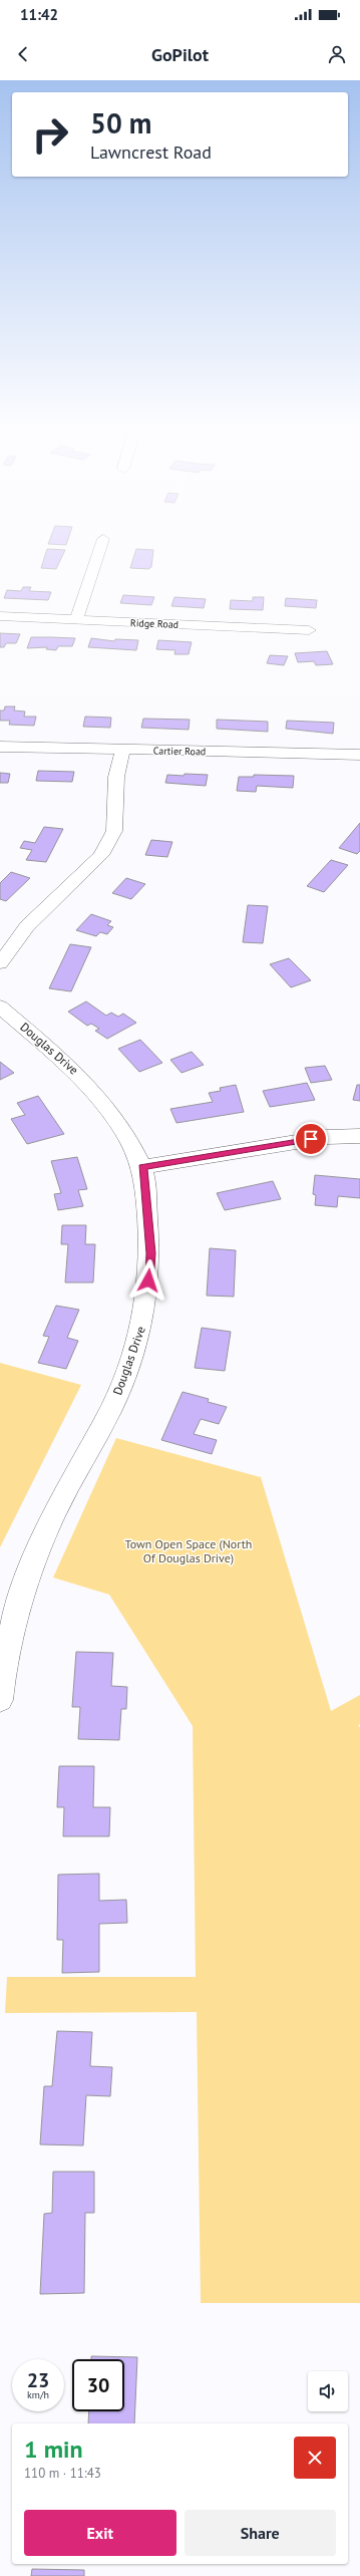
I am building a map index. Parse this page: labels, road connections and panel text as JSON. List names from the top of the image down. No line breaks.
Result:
{"streets":{"street":["Ridge Road","Cartier Road","Douglas Drive"]},"parks":["Town Open Space (North Of Douglas Drive)"],"page":{"status":"11:42","header":"GoPilot","turn":["50 m","Lawncrest Road"],"speed":"23 km/h","limit":"30","heading":["1 min","110 m · 11:43"],"buttons":["Exit","Share"]}}
